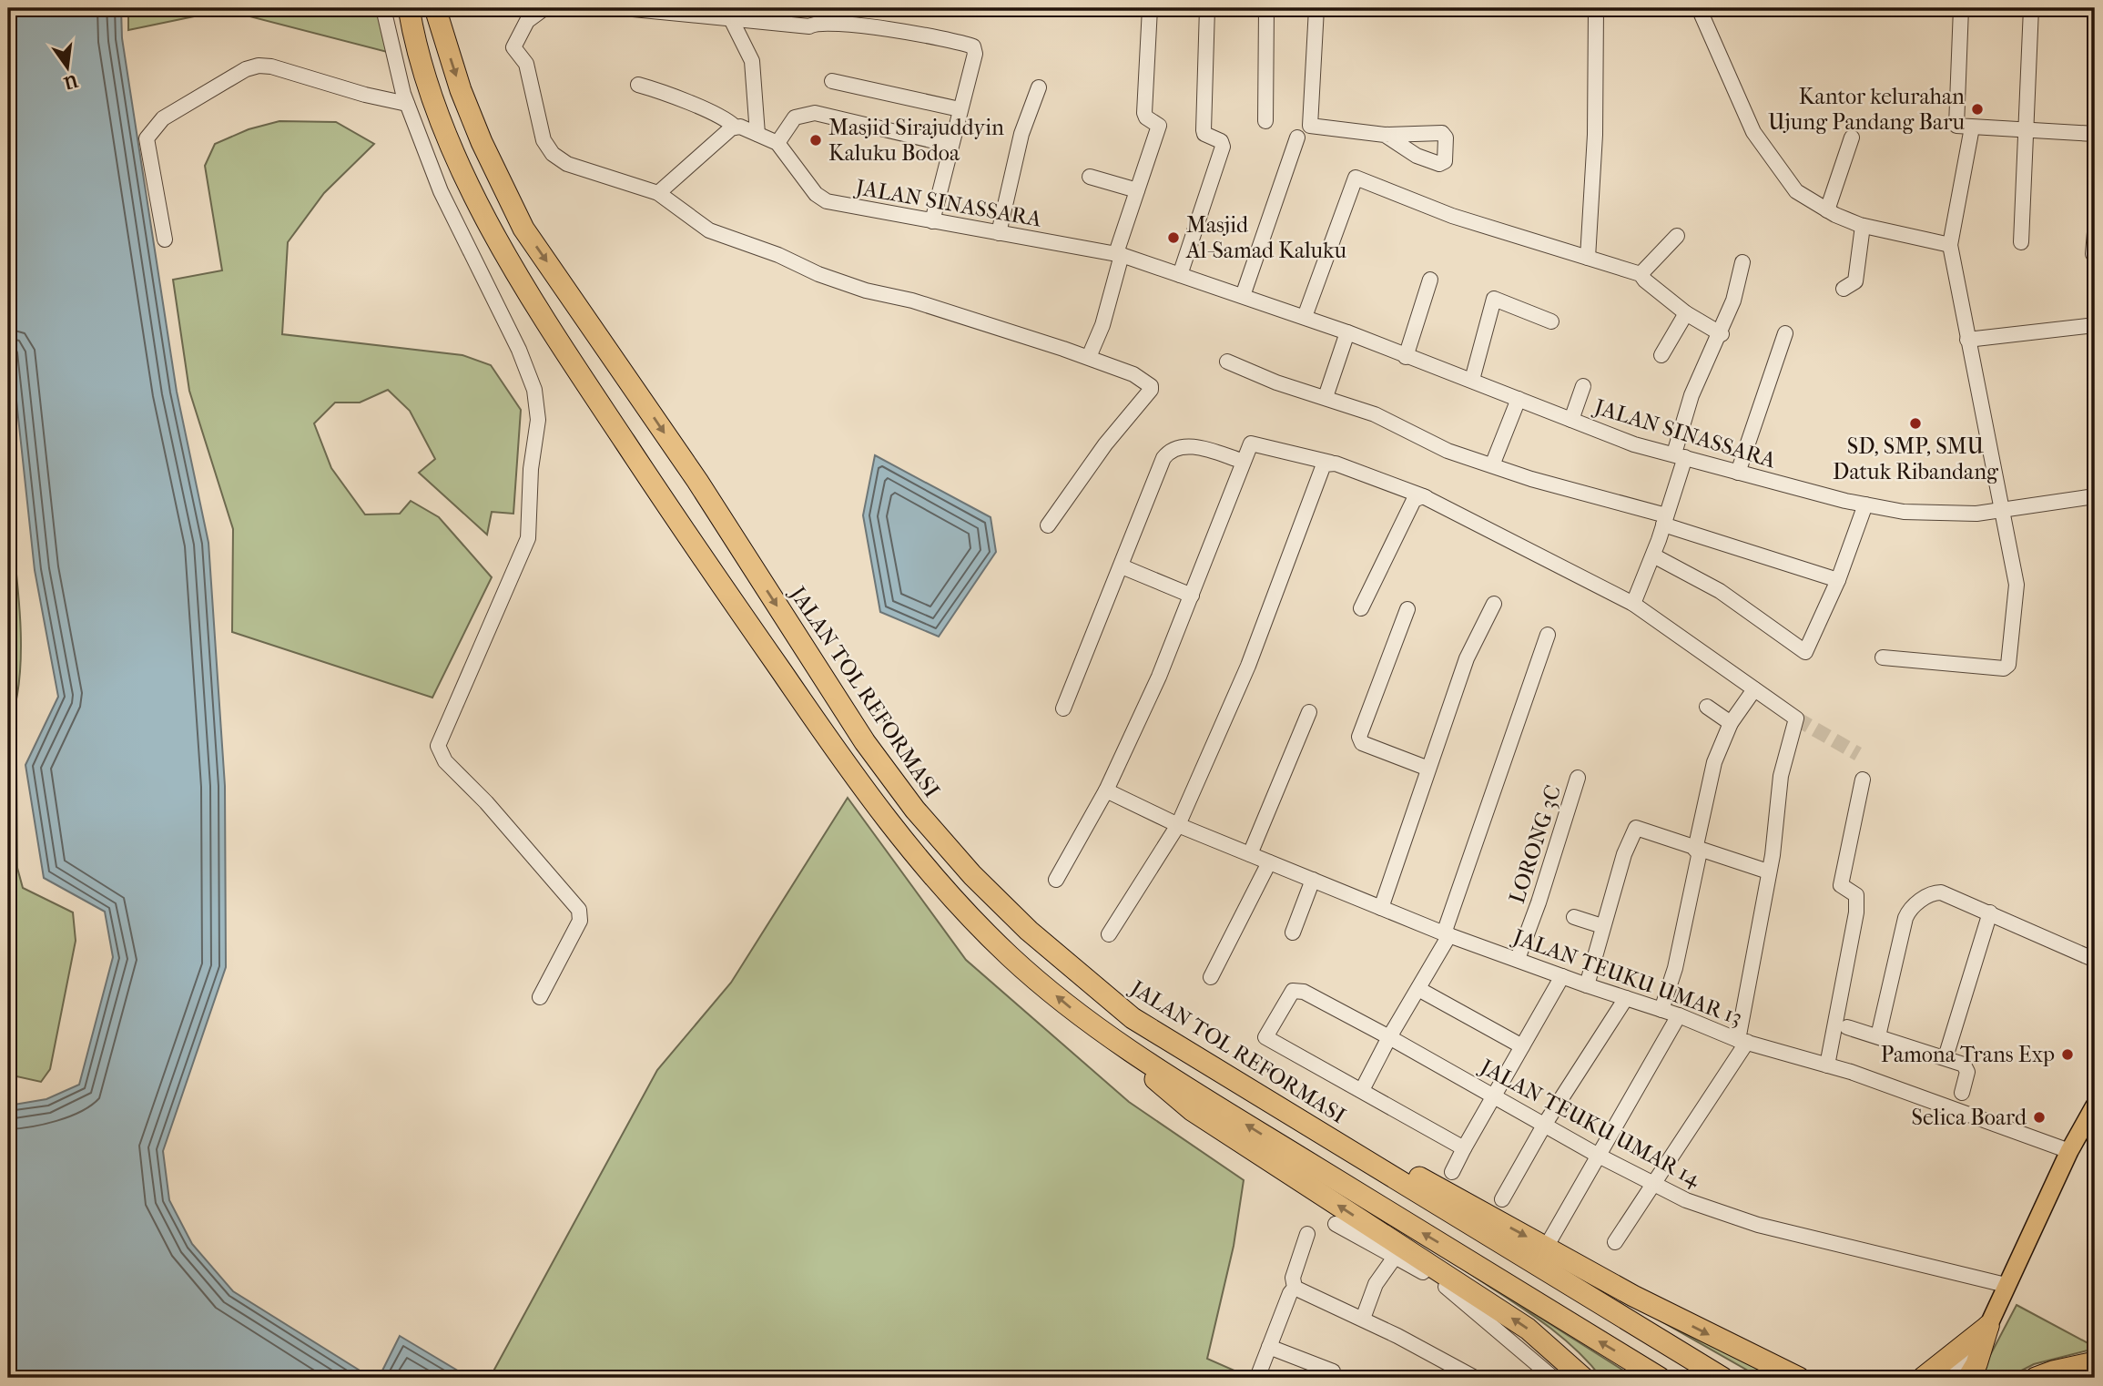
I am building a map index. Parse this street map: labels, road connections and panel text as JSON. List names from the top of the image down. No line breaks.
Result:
{"streets":{"highway":["JALAN TOL REFORMASI"],"street":["JALAN SINASSARA","LORONG 3C","JALAN TEUKU UMAR 13","JALAN TEUKU UMAR 14"]},"crossings":[["LORONG 3C","JALAN TEUKU UMAR 13"]],"places":["Kantor kelurahan Ujung Pandang Baru","Masjid Sirajuddyin Kaluku Bodoa","Masjid Al-Samad Kaluku","SD, SMP, SMU Datuk Ribandang","Pamona Trans Exp","Selica Board"],"north":"bottom"}
